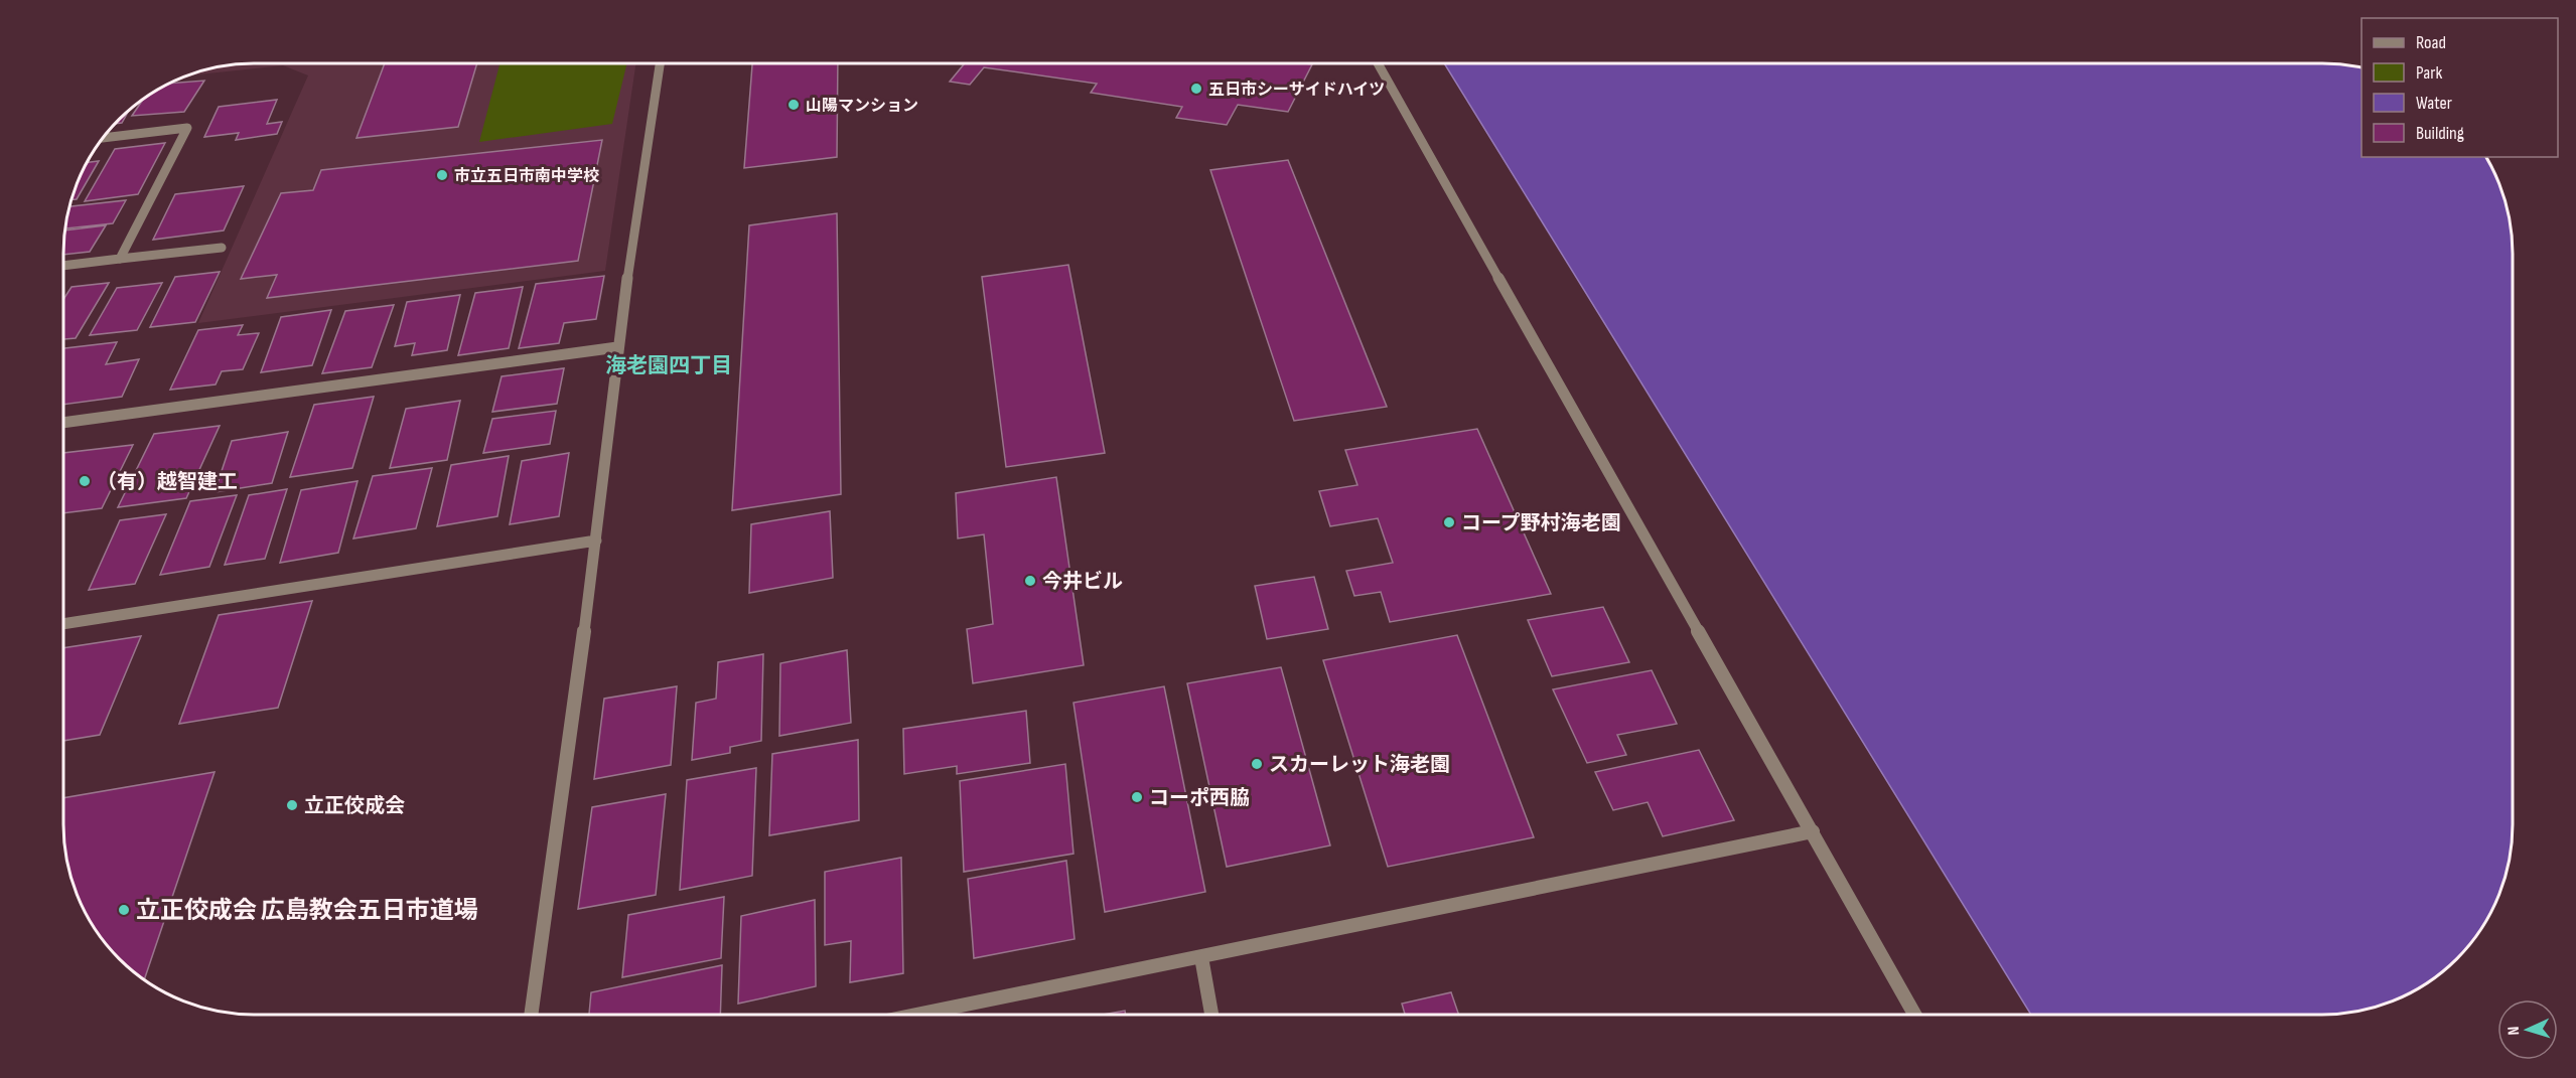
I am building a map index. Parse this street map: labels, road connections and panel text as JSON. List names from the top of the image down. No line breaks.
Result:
{"districts":["海老園四丁目"],"places":["五日市シーサイドハイツ","山陽マンション","市立五日市南中学校","（有）越智建工","コープ野村海老園","今井ビル","スカーレット海老園","コーポ西脇","立正佼成会","立正佼成会 広島教会五日市道場"],"legend":["Road","Park","Water","Building"],"north":"left"}
